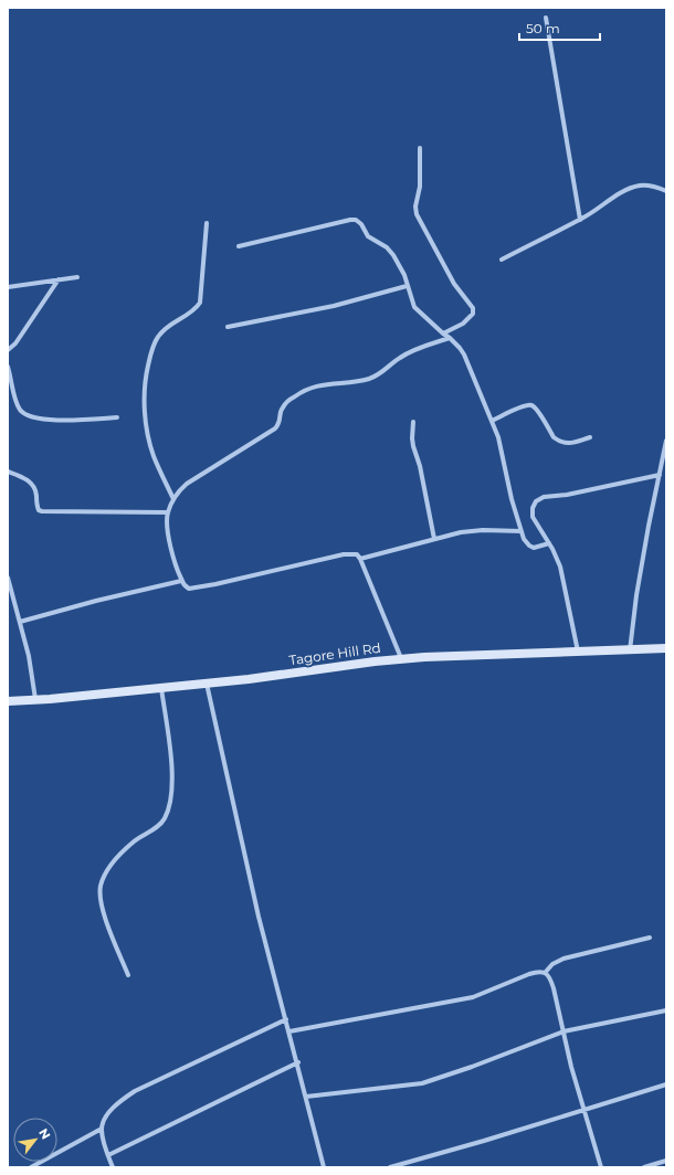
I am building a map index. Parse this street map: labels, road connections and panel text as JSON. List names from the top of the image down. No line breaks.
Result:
{"streets":{"main road":["Tagore Hill Rd"]},"scale_bar":"50 m","north":"top right"}
